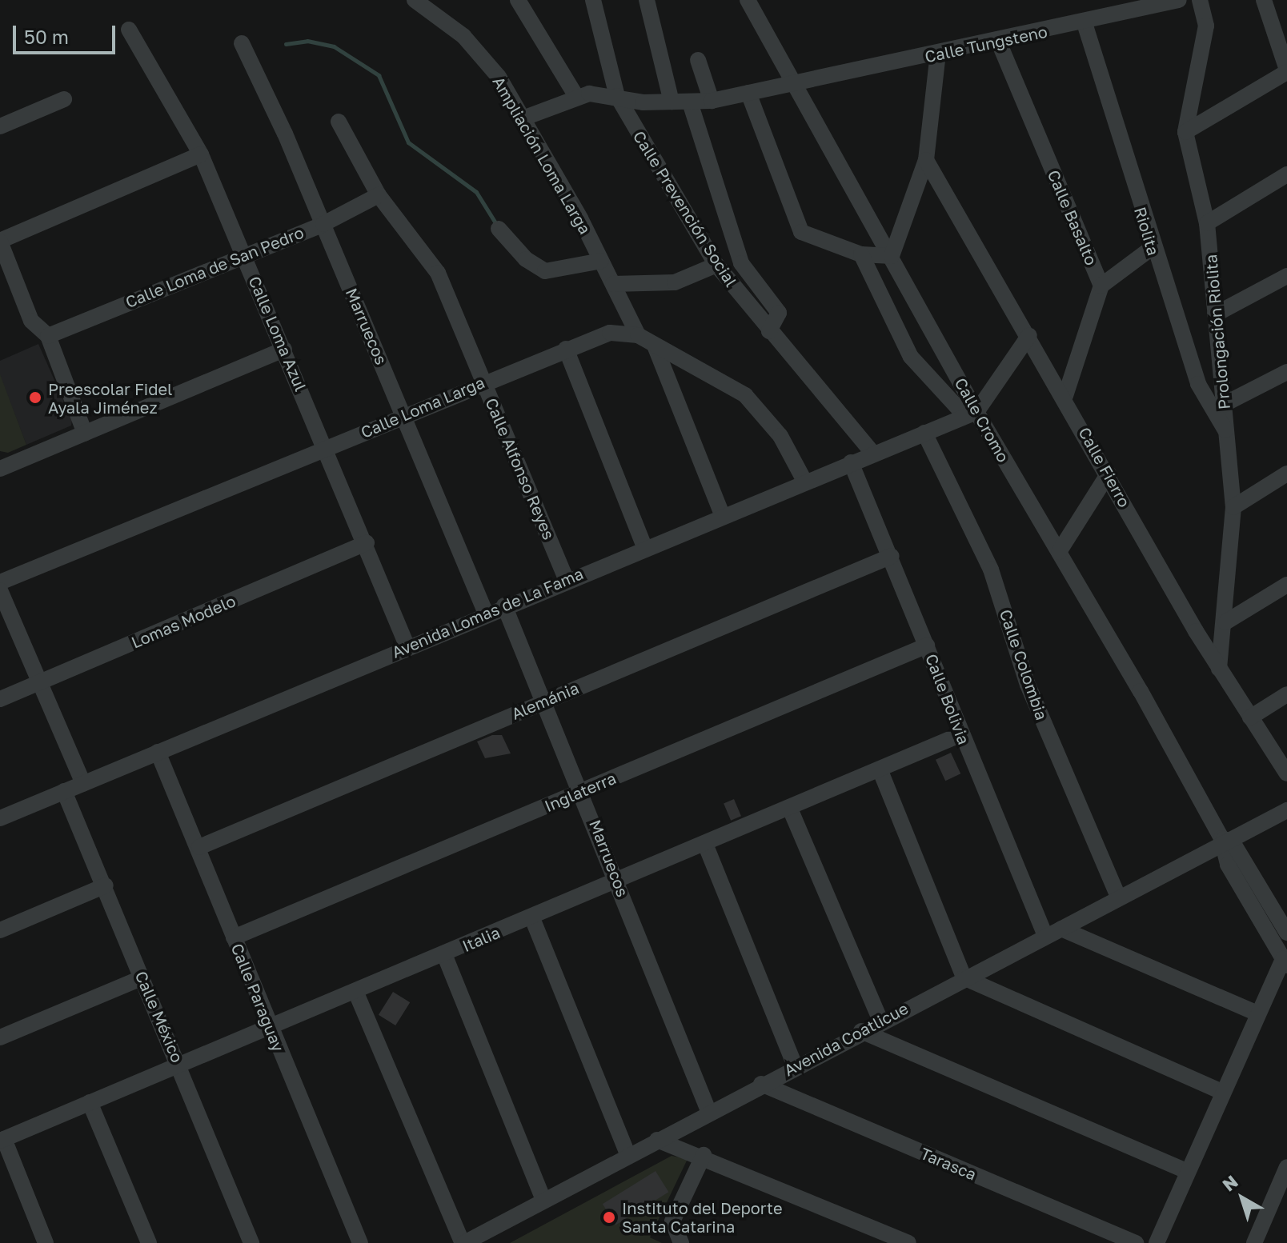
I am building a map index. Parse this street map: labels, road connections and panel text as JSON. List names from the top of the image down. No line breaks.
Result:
{"streets":{"street":["Calle Tungsteno","Ampliación Loma Larga","Calle Prevención Social","Calle Basalto","Riolita","Calle Loma de San Pedro","Marruecos","Prolongación Riolita","Calle Loma Azul","Calle Loma Larga","Calle Cromo","Calle Fierro","Calle Alfonso Reyes","Avenida Lomas de La Fama","Lomas Modelo","Calle Colombia","Calle Bolivia","Alemánia","Inglaterra","Italia","Calle Paraguay","Calle México","Avenida Coatlicue","Tarasca"]},"crossings":[["Calle Tungsteno","Calle Basalto"],["Calle Tungsteno","Riolita"],["Calle Tungsteno","Calle Cromo"],["Ampliación Loma Larga","Calle Loma Larga"],["Calle Prevención Social","Avenida Lomas de La Fama"],["Calle Basalto","Calle Fierro"],["Riolita","Prolongación Riolita"],["Calle Loma de San Pedro","Marruecos"],["Calle Loma de San Pedro","Calle Loma Azul"],["Calle Loma de San Pedro","Calle Alfonso Reyes"],["Marruecos","Calle Loma Larga"],["Marruecos","Avenida Lomas de La Fama"],["Marruecos","Alemánia"],["Marruecos","Inglaterra"],["Marruecos","Italia"],["Marruecos","Avenida Coatlicue"],["Prolongación Riolita","Calle Fierro"],["Calle Loma Azul","Calle Loma Larga"],["Calle Loma Azul","Avenida Lomas de La Fama"],["Calle Loma Azul","Lomas Modelo"],["Calle Loma Larga","Calle Alfonso Reyes"],["Calle Loma Larga","Avenida Lomas de La Fama"],["Calle Cromo","Avenida Lomas de La Fama"],["Calle Cromo","Avenida Coatlicue"],["Calle Alfonso Reyes","Avenida Lomas de La Fama"],["Avenida Lomas de La Fama","Calle Colombia"],["Avenida Lomas de La Fama","Calle Bolivia"],["Avenida Lomas de La Fama","Calle Paraguay"],["Avenida Lomas de La Fama","Calle México"],["Calle Colombia","Avenida Coatlicue"],["Calle Bolivia","Alemánia"],["Calle Bolivia","Inglaterra"],["Calle Bolivia","Italia"],["Calle Bolivia","Avenida Coatlicue"],["Alemánia","Calle Paraguay"],["Inglaterra","Calle Paraguay"],["Italia","Calle Paraguay"],["Italia","Calle México"],["Avenida Coatlicue","Tarasca"]],"places":["Preescolar Fidel Ayala Jiménez","Instituto del Deporte Santa Catarina"],"scale_bar":"50 m","north":"top left"}
